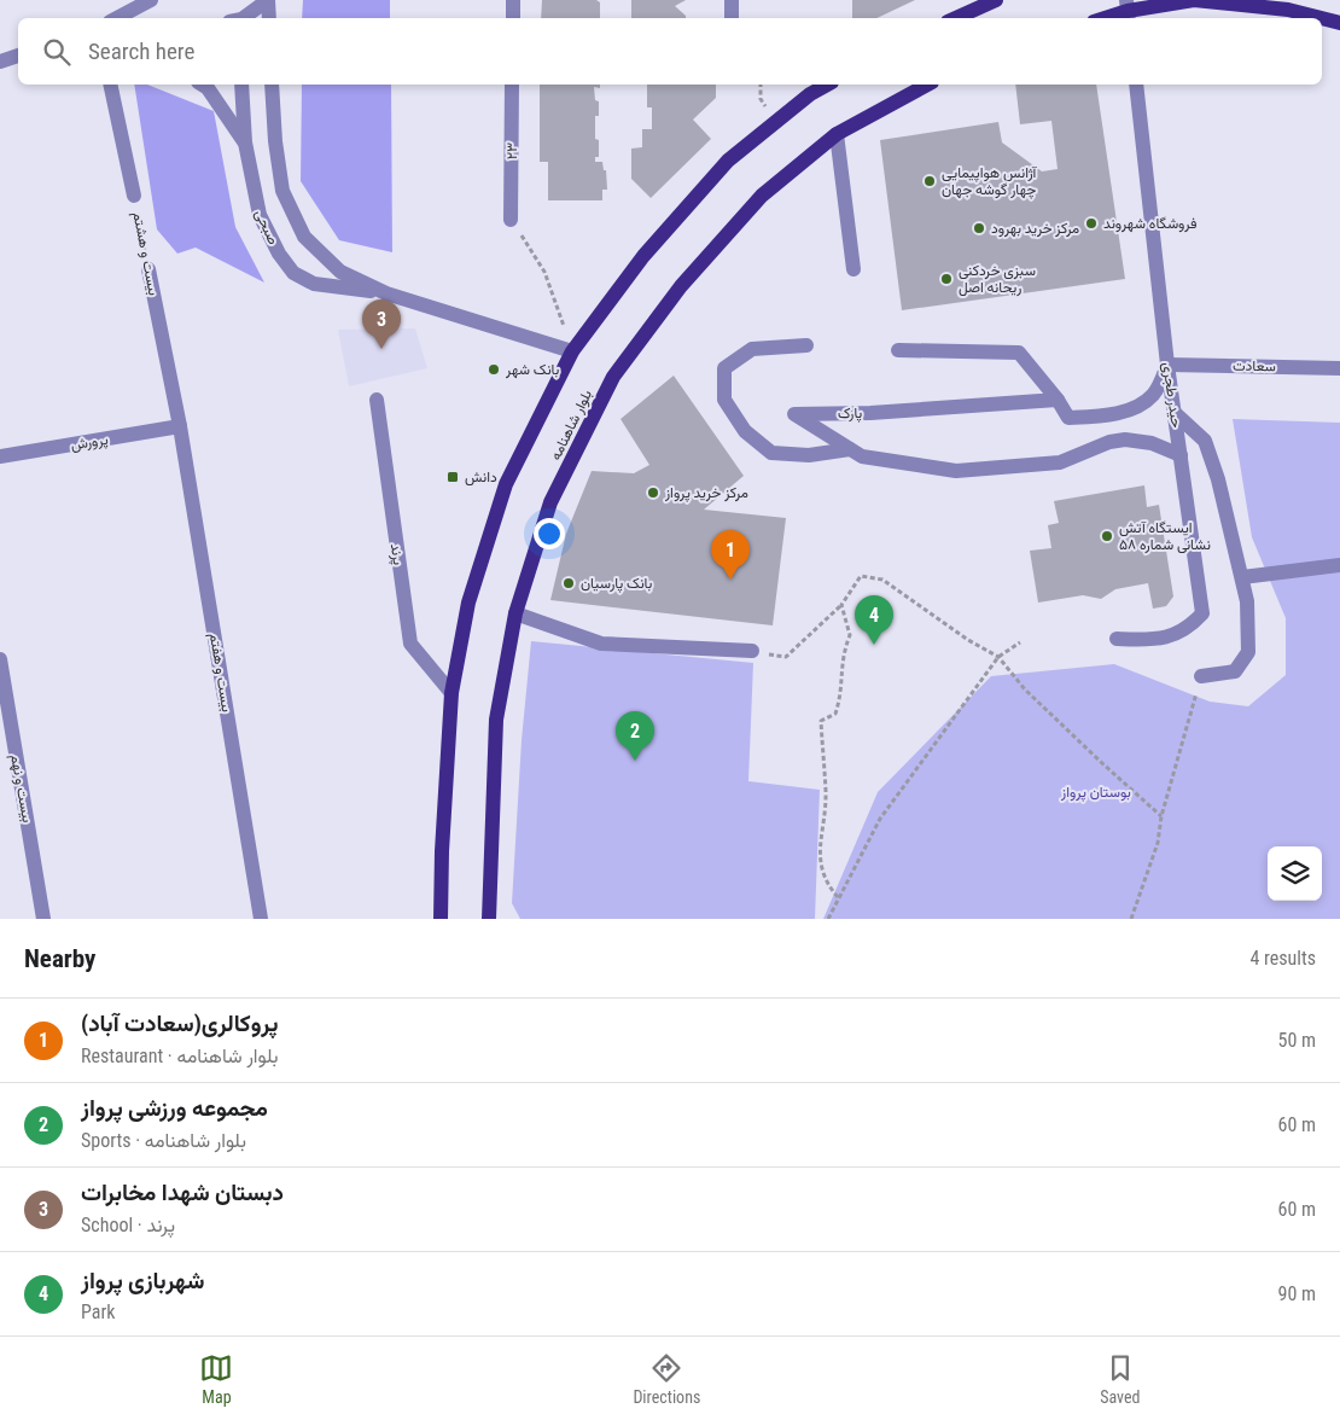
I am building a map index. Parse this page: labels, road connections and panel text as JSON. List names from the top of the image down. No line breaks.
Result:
{"streets":{"main road":["بلوار شاهنامه"],"street":["۲۳","صبحی","بیست و هشتم","سعادت","حیدر طجری","پارک","پرورش","پرند","بیست و هفتم","بیست و نهم"]},"crossings":[["بیست و هشتم","پرورش"],["بیست و هشتم","بیست و هفتم"],["سعادت","حیدر طجری"],["پرورش","بیست و هفتم"]],"parks":["بوستان پرواز"],"places":{"other":["آژانس هواپیمایی چهار گوشه جهان","فروشگاه شهروند","مرکز خرید بهرود","سبزی خردکنی ریحانه اصل","بانک شهر","مرکز خرید پرواز","ایستگاه آتش نشانی شماره ۵۸","بانک پارسیان"],"transit":["دانش"]},"page":{"search":"Search here","pins":["3","1","4","2"],"heading":["Nearby","4 results"],"list":[{"mark":"1","name":"پروکالری(سعادت آباد)","note":"Restaurant · بلوار شاهنامه","value":"50 m"},{"mark":"2","name":"مجموعه ورزشی پرواز","note":"Sports · بلوار شاهنامه","value":"60 m"},{"mark":"3","name":"دبستان شهدا مخابرات","note":"School · پرند","value":"60 m"},{"mark":"4","name":"شهربازی پرواز","note":"Park","value":"90 m"}],"nav":["Map","Directions","Saved"]}}
